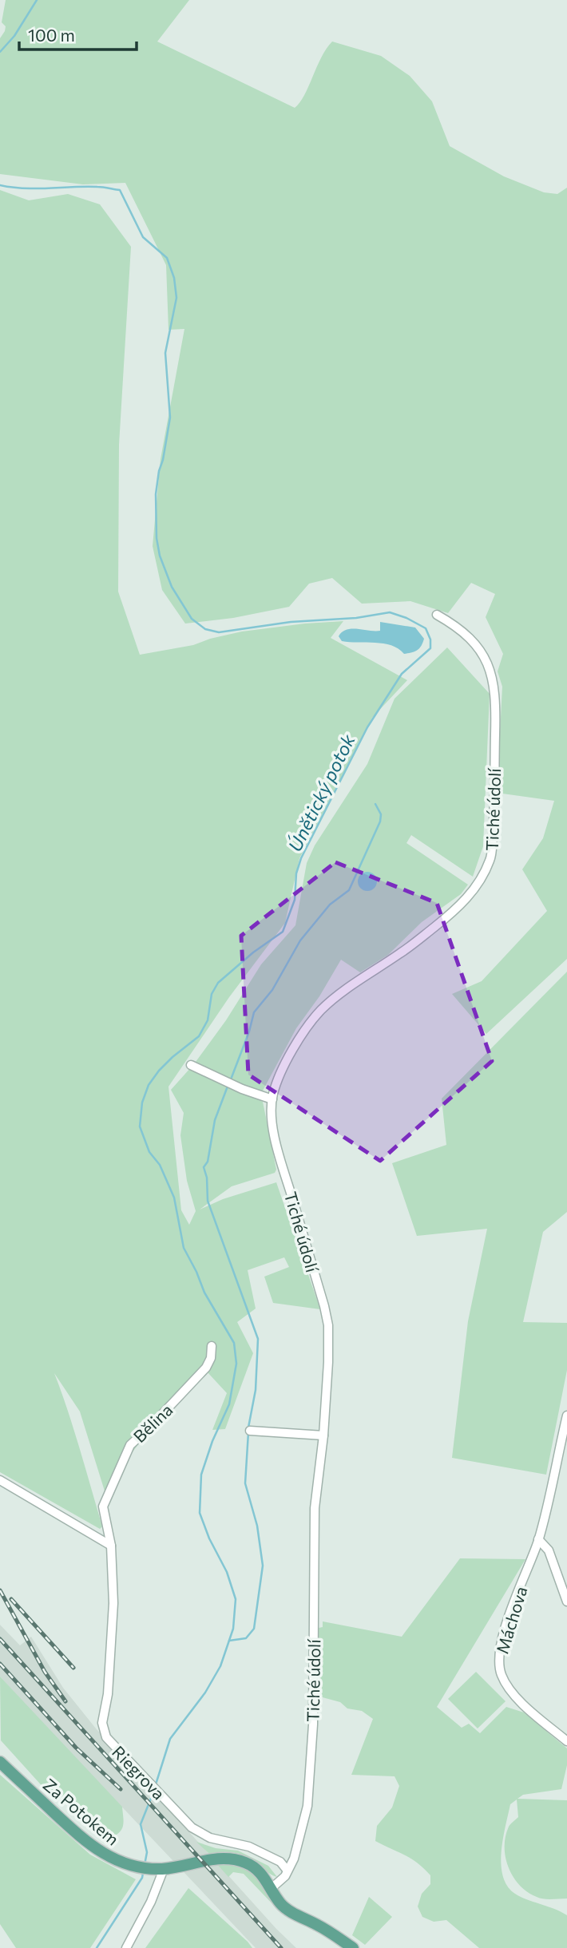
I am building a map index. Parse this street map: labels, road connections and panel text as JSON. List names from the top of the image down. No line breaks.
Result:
{"streets":{"main road":["Za Potokem"],"street":["Tiché údolí","Bělina","Máchova","Riegrova"]},"crossings":[["Tiché údolí","Riegrova"],["Bělina","Riegrova"]],"water":["Únětický potok"],"scale_bar":"100 m"}
